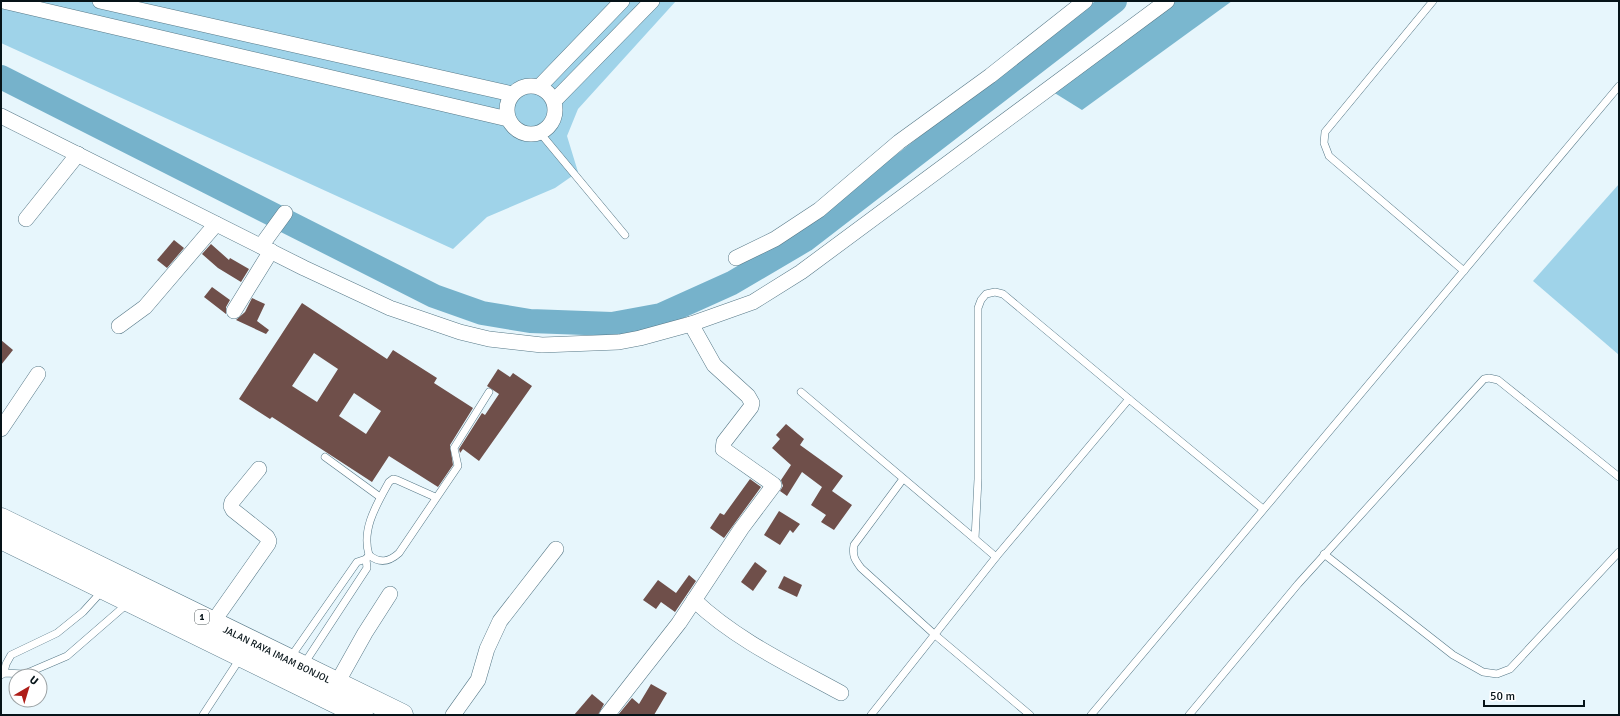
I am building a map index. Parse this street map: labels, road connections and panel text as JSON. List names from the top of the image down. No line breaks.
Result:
{"streets":{"highway":["1","JALAN RAYA IMAM BONJOL"]},"scale_bar":"50 m","north":"top right"}
